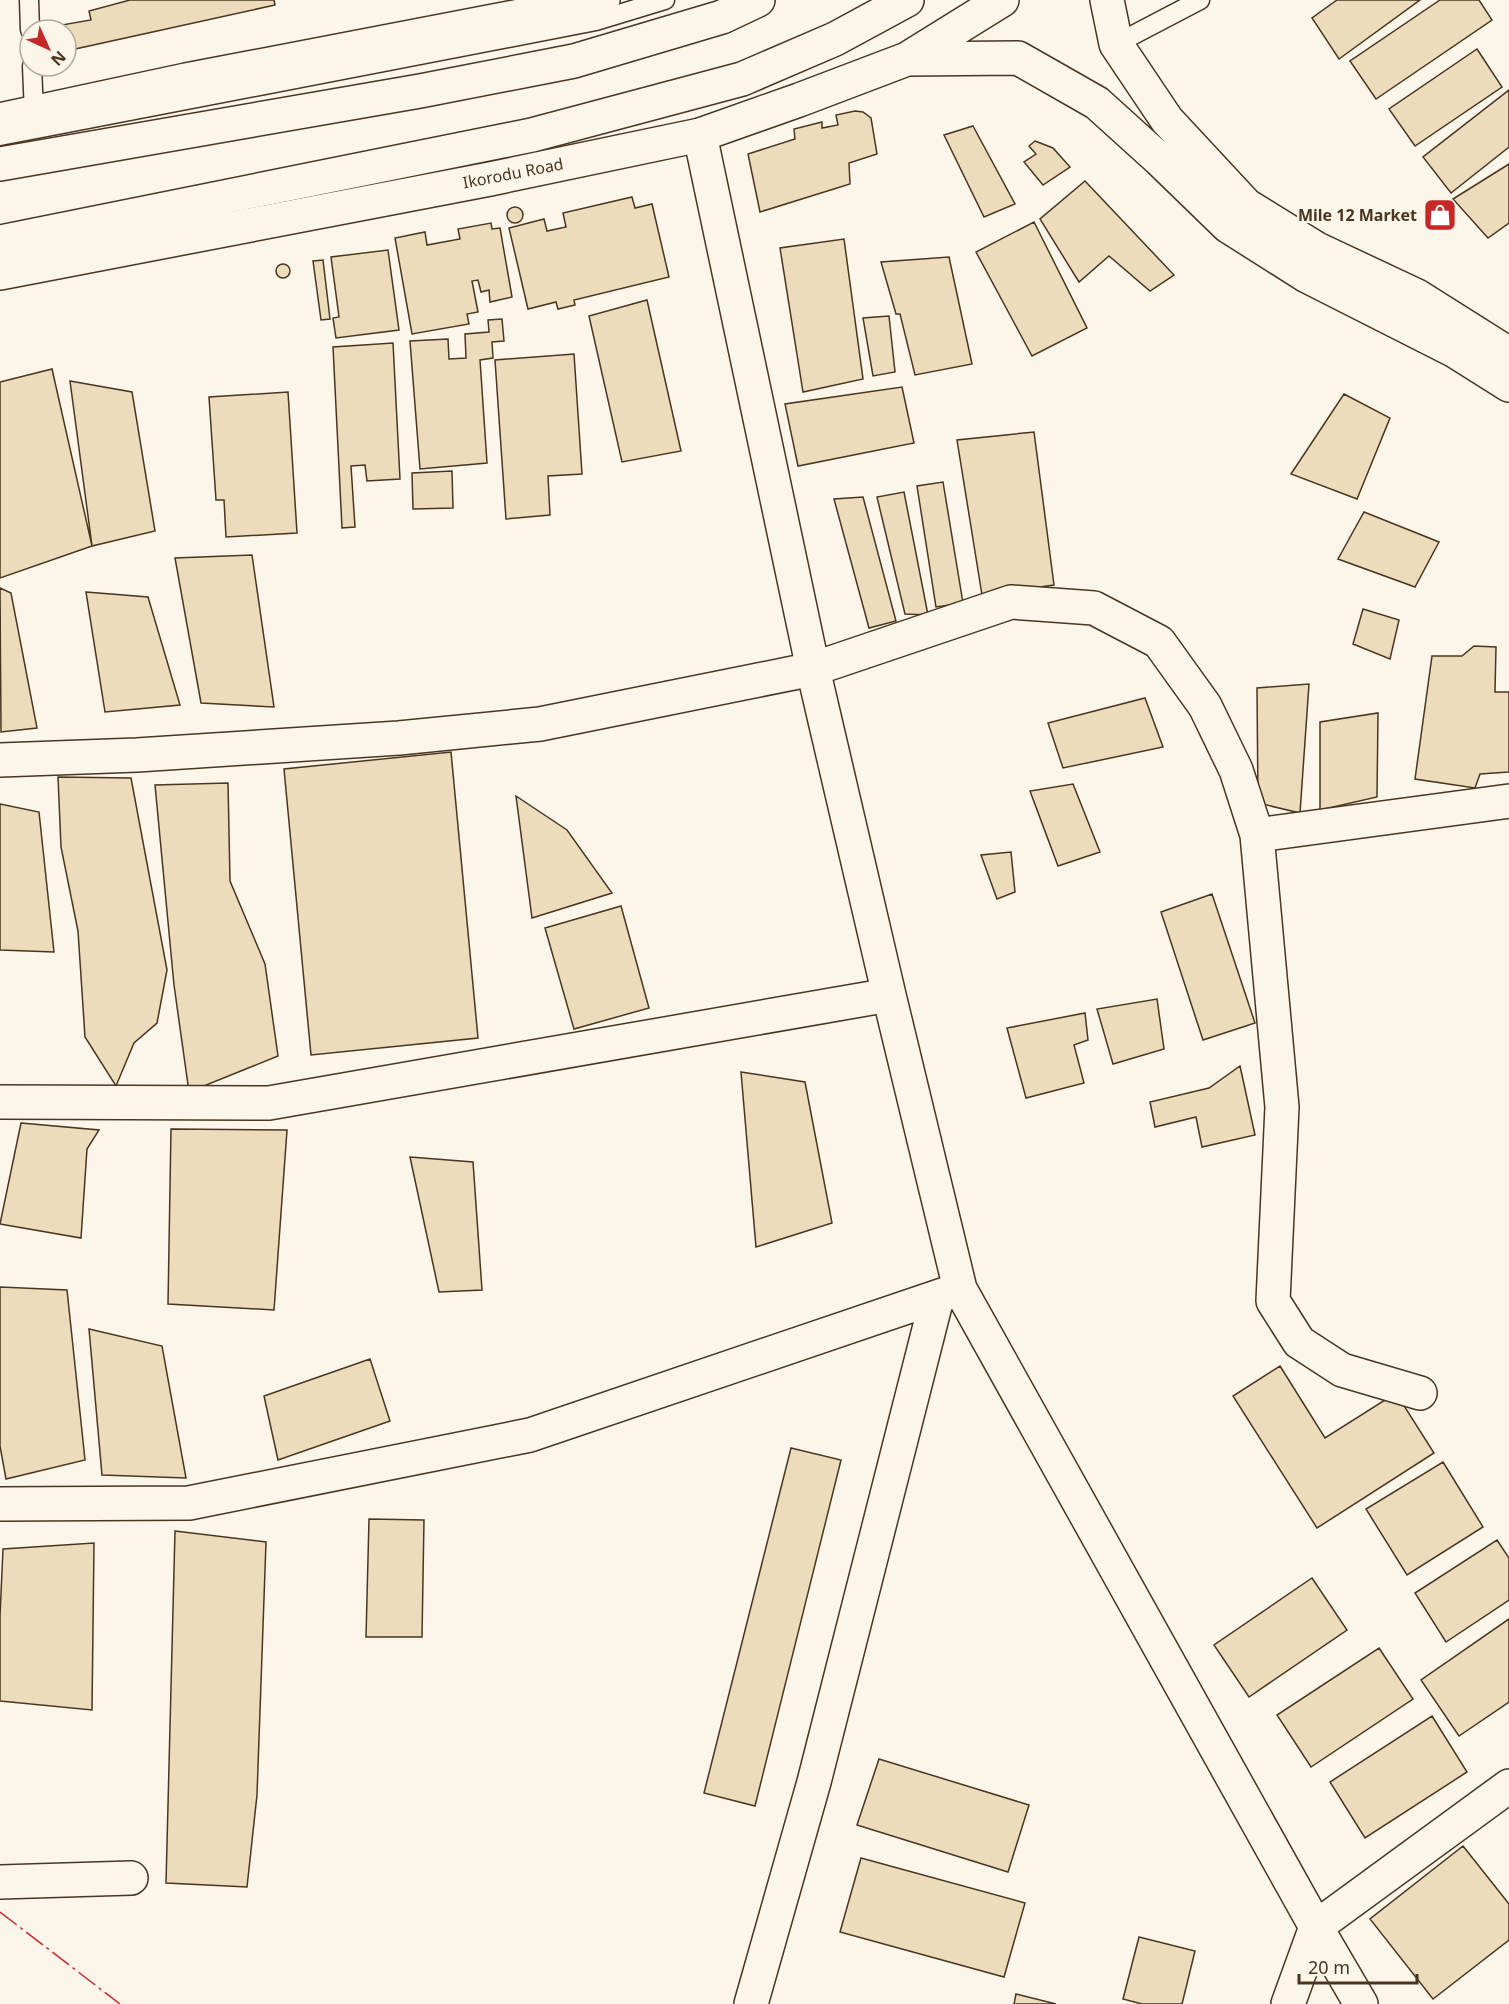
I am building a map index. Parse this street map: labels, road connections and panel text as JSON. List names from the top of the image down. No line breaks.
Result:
{"streets":{"main road":["Ikorodu Road"]},"places":{"shop":["Mile 12 Market"]},"scale_bar":"20 m","north":"bottom right"}
